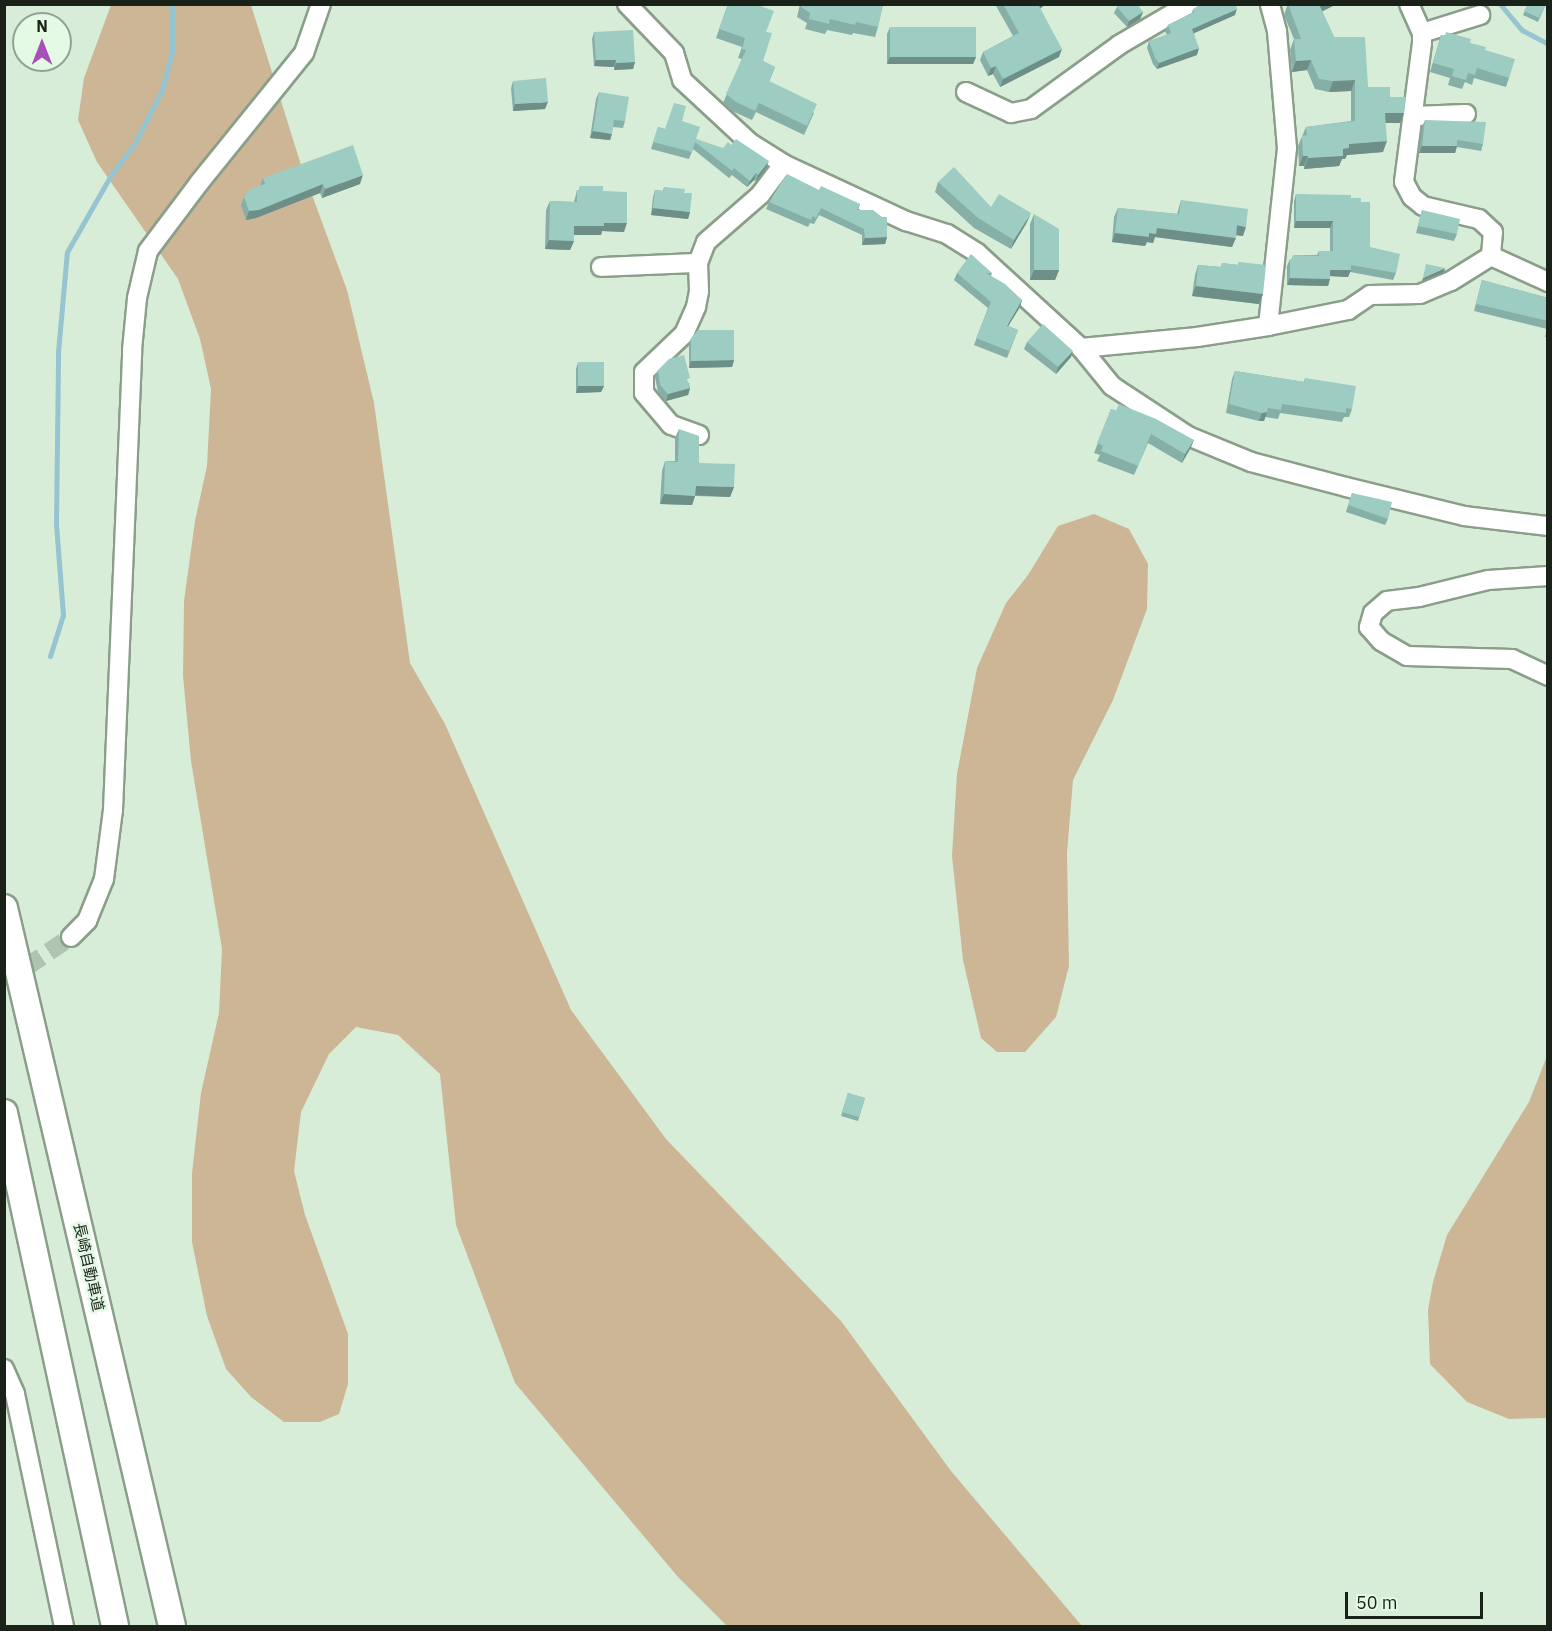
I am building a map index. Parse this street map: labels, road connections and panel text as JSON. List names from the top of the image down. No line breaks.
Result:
{"streets":{"highway":["長崎自動車道"]},"scale_bar":"50 m","north":"top"}
